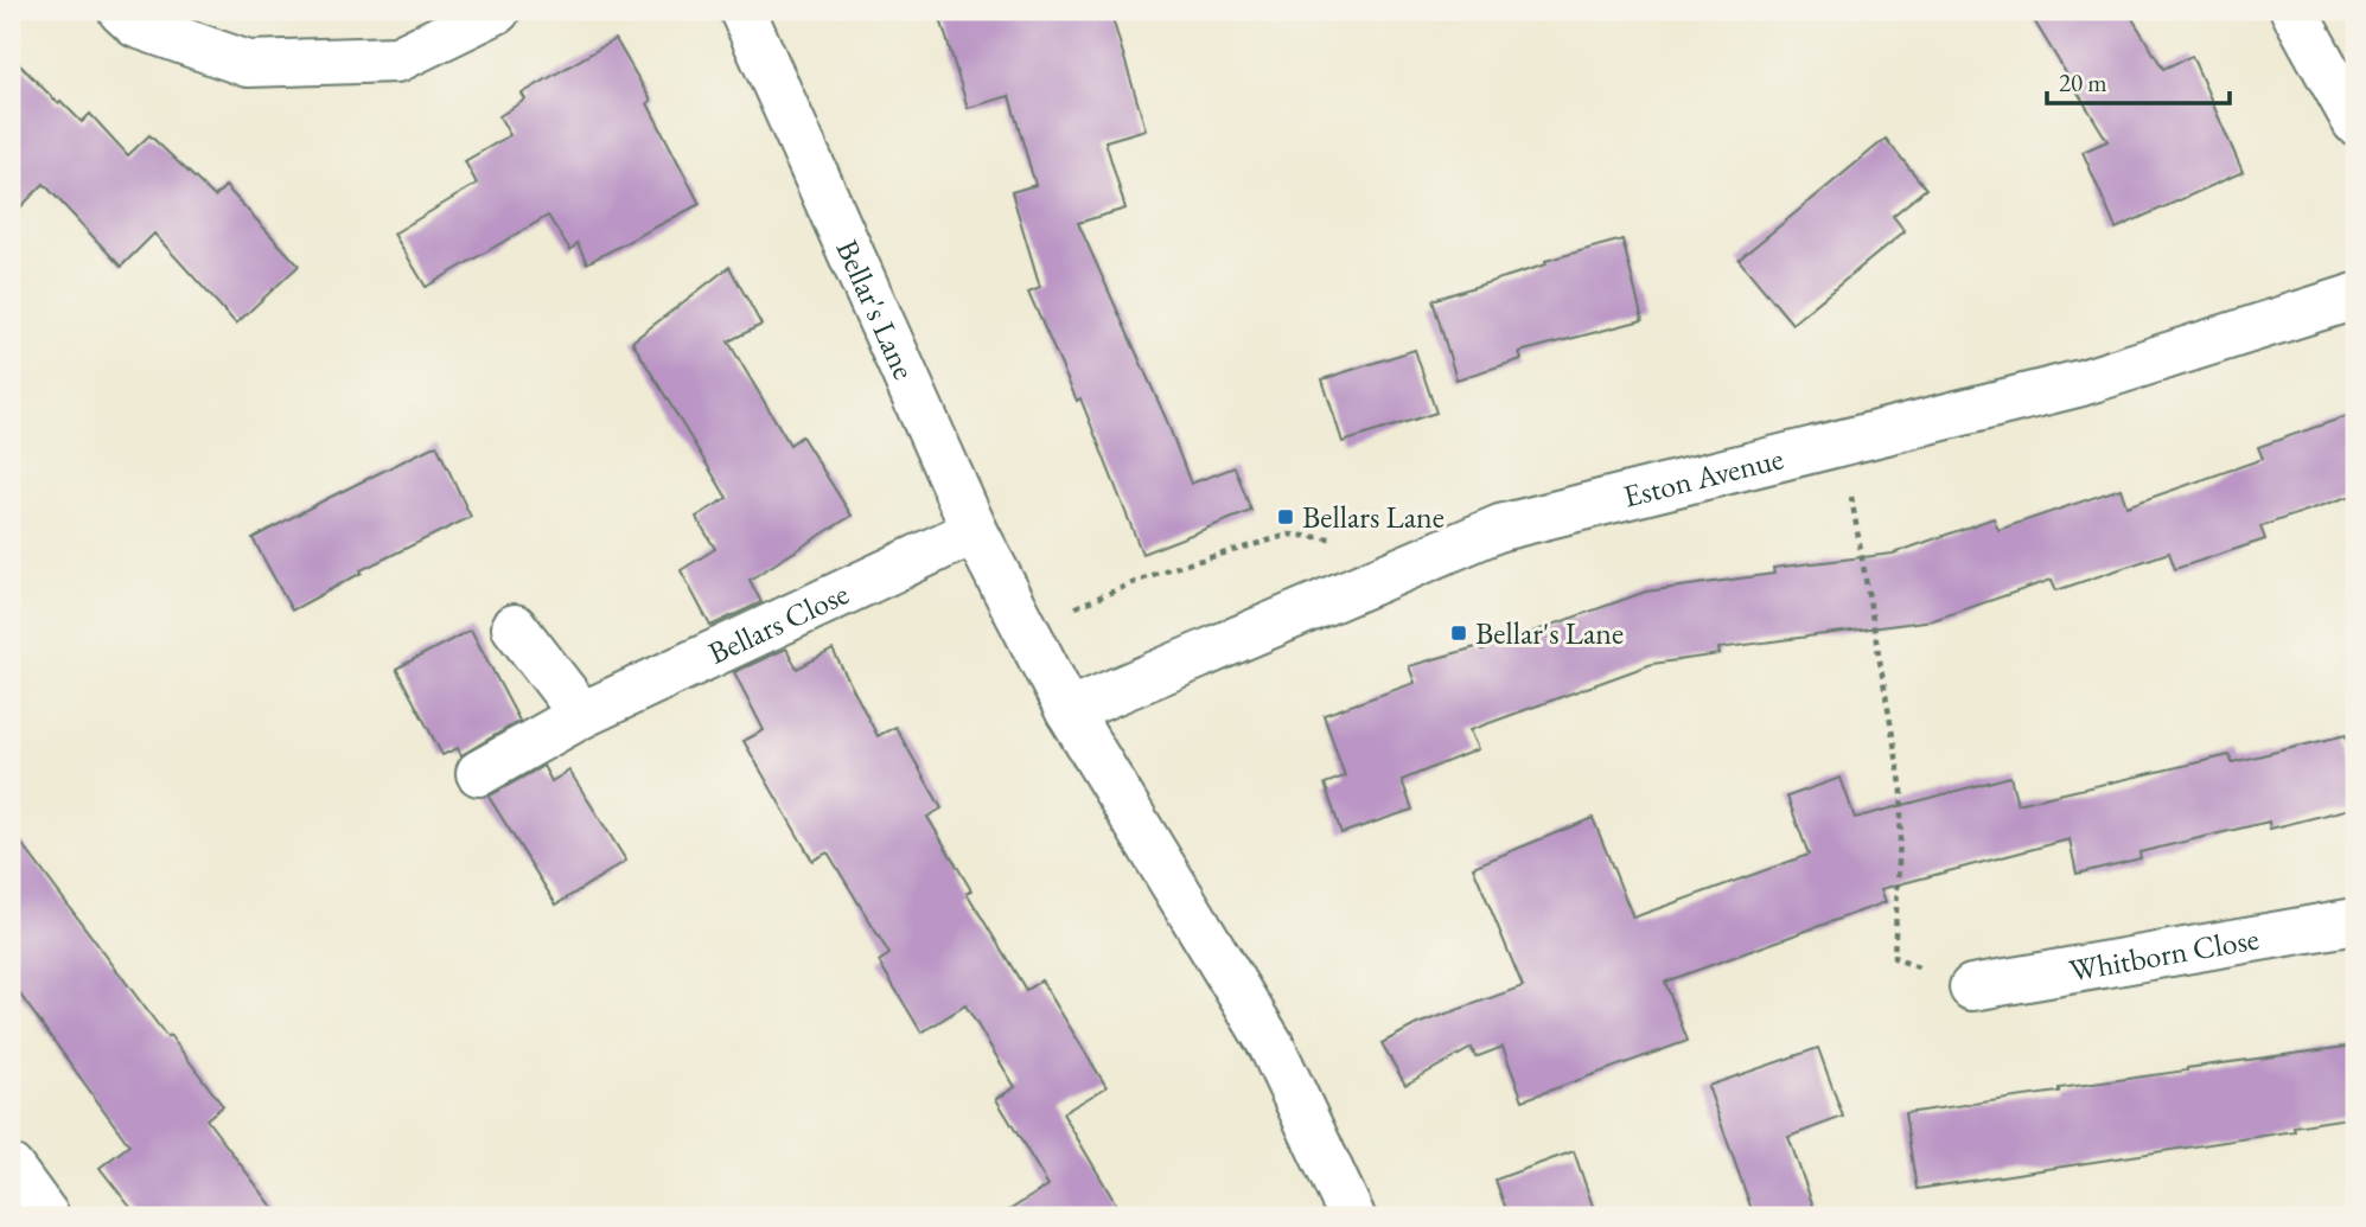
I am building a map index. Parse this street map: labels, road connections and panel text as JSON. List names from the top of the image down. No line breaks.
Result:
{"streets":{"street":["Bellar's Lane","Eston Avenue","Bellars Close","Whitborn Close"]},"crossings":[["Bellar's Lane","Eston Avenue"],["Bellar's Lane","Bellars Close"]],"places":{"transit":["Bellars Lane","Bellar's Lane"]},"scale_bar":"20 m"}
